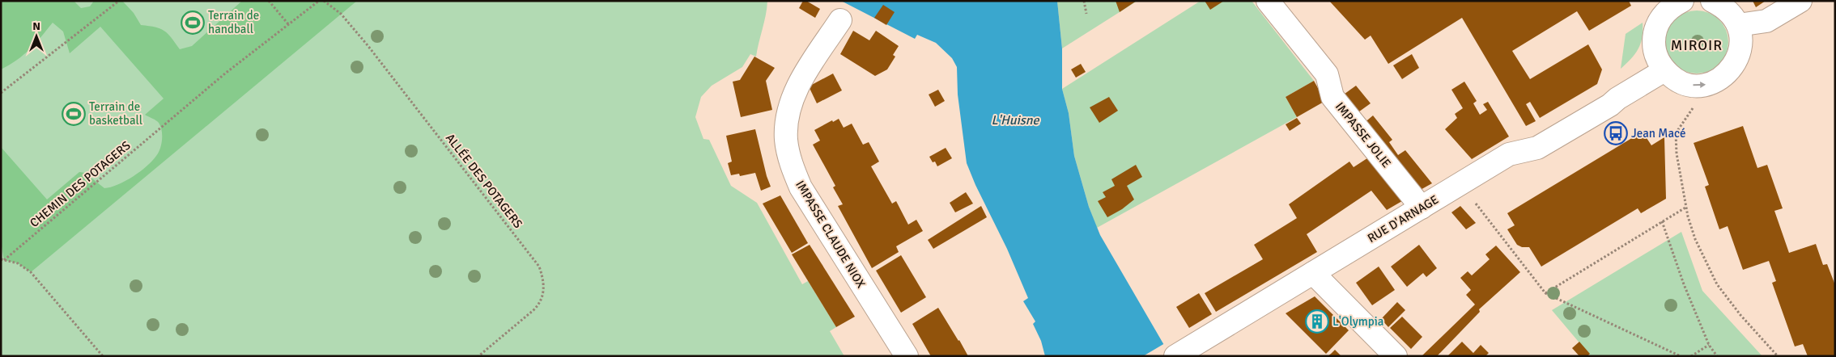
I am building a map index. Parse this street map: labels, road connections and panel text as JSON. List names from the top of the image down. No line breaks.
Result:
{"streets":{"street":["IMPASSE JOLIE","RUE D'ARNAGE","IMPASSE CLAUDE NIOX"],"path":["ALLÉE DES POTAGERS","CHEMIN DES POTAGERS"]},"crossings":[["IMPASSE JOLIE","RUE D'ARNAGE"]],"districts":["MIROIR"],"water":["L'Huisne"],"places":{"sports":["Terrain de handball","Terrain de basketball"],"bus stop":["Jean Macé"],"building":["L'Olympia"]},"north":"top"}
